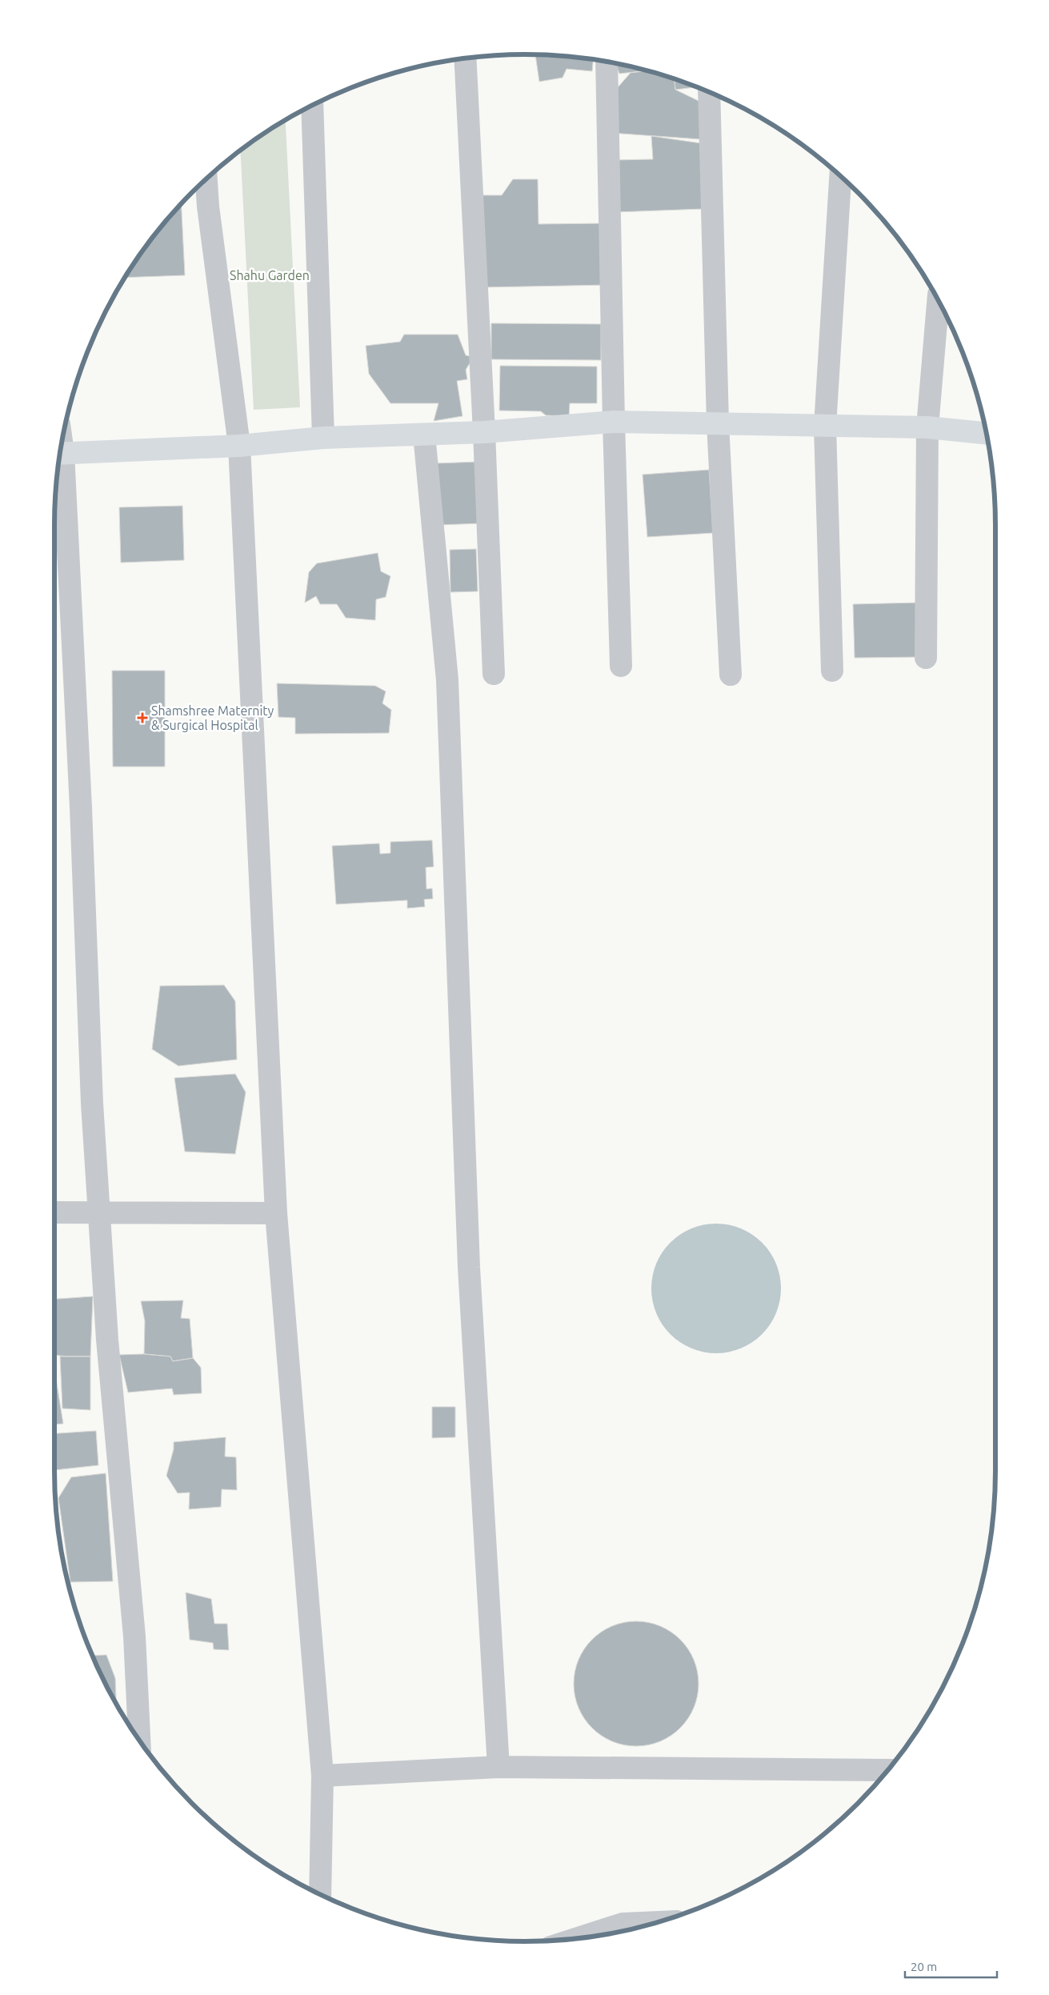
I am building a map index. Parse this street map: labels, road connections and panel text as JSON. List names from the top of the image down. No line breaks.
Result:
{"parks":["Shahu Garden"],"places":{"health":["Shamshree Maternity & Surgical Hospital"]},"scale_bar":"20 m"}
